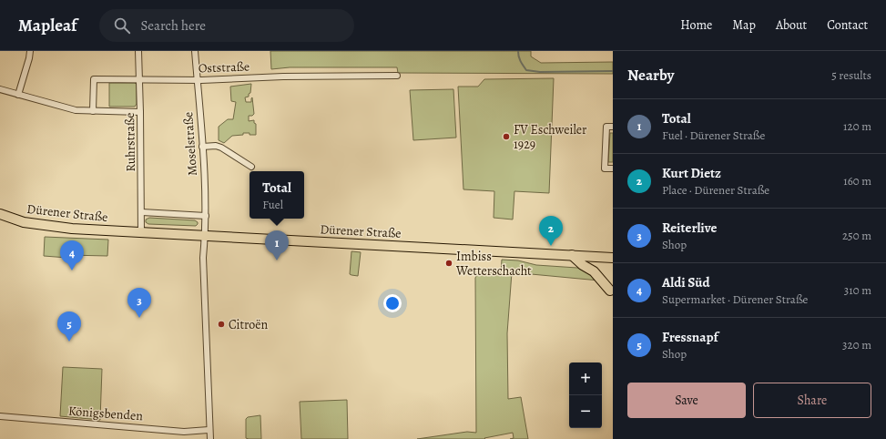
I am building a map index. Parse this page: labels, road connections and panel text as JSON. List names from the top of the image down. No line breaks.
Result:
{"streets":{"main road":["Dürener Straße"],"street":["Oststraße","Ruhrstraße","Moselstraße","Königsbenden"]},"crossings":[["Oststraße","Ruhrstraße"],["Oststraße","Moselstraße"],["Ruhrstraße","Dürener Straße"],["Moselstraße","Dürener Straße"]],"places":["FV Eschweiler 1929","Imbiss Wetterschacht","Citroën"],"page":{"header":"Mapleaf","search":"Search here","nav":["Home","Map","About","Contact"],"heading":["Nearby","5 results"],"list":[{"mark":"1","name":"Total","note":"Fuel · Dürener Straße","value":"120 m"},{"mark":"2","name":"Kurt Dietz","note":"Place · Dürener Straße","value":"160 m"},{"mark":"3","name":"Reiterlive","note":"Shop","value":"250 m"},{"mark":"4","name":"Aldi Süd","note":"Supermarket · Dürener Straße","value":"310 m"},{"mark":"5","name":"Fressnapf","note":"Shop","value":"320 m"}],"popup":["Total","Fuel"],"pins":["2","1","4","3","5"],"map_buttons":["+","−"],"buttons":["Save","Share"]}}
